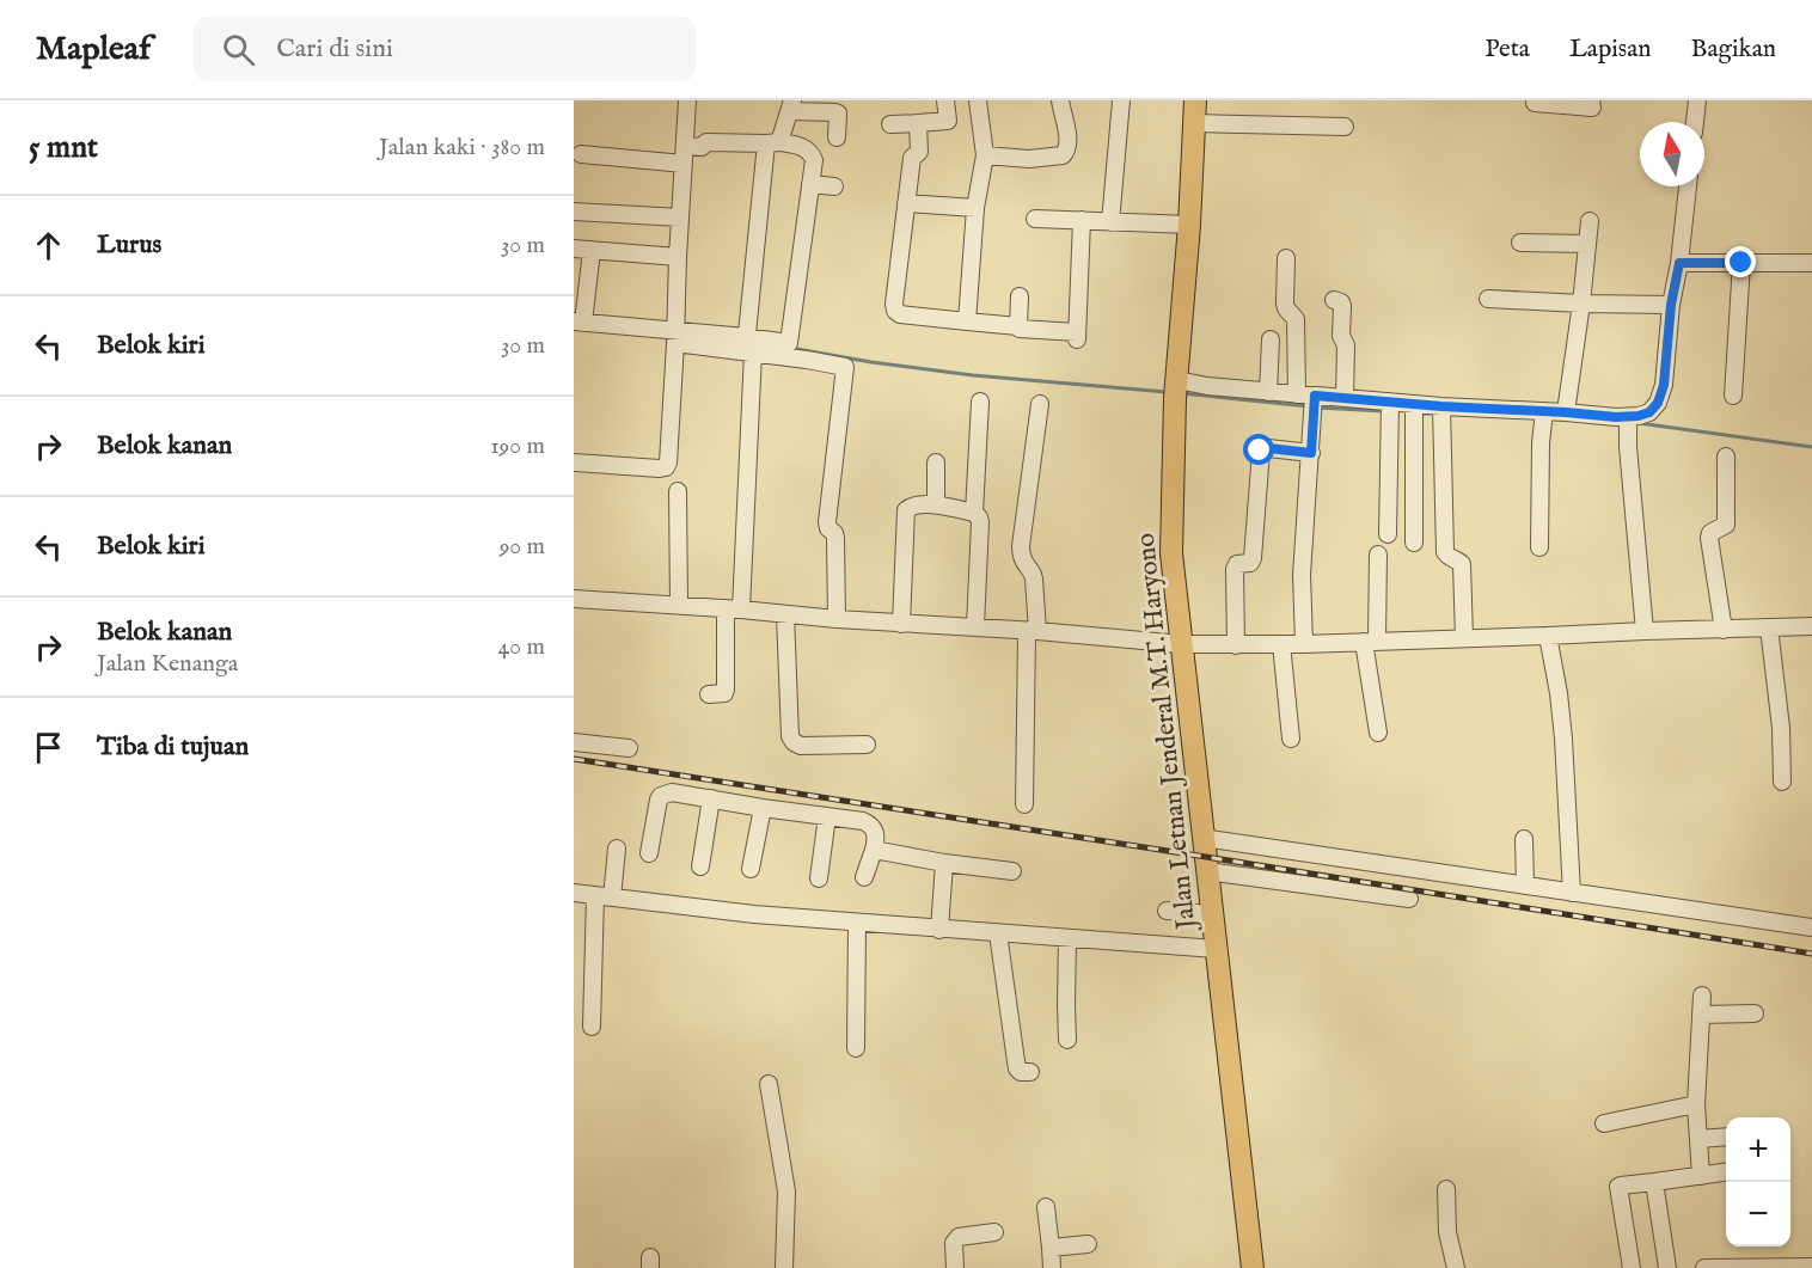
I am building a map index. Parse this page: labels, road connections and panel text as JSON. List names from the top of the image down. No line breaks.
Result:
{"streets":{"main road":["Jalan Letnan Jenderal M.T. Haryono"]},"north":"top","page":{"header":"Mapleaf","search":"Cari di sini","nav":["Peta","Lapisan","Bagikan"],"heading":["5 mnt","Jalan kaki · 380 m"],"list":[["Lurus","30 m"],["Belok kiri","30 m"],["Belok kanan","190 m"],["Belok kiri","90 m"],["Belok kanan","Jalan Kenanga","40 m"],"Tiba di tujuan"],"map_buttons":["+","−"]}}
